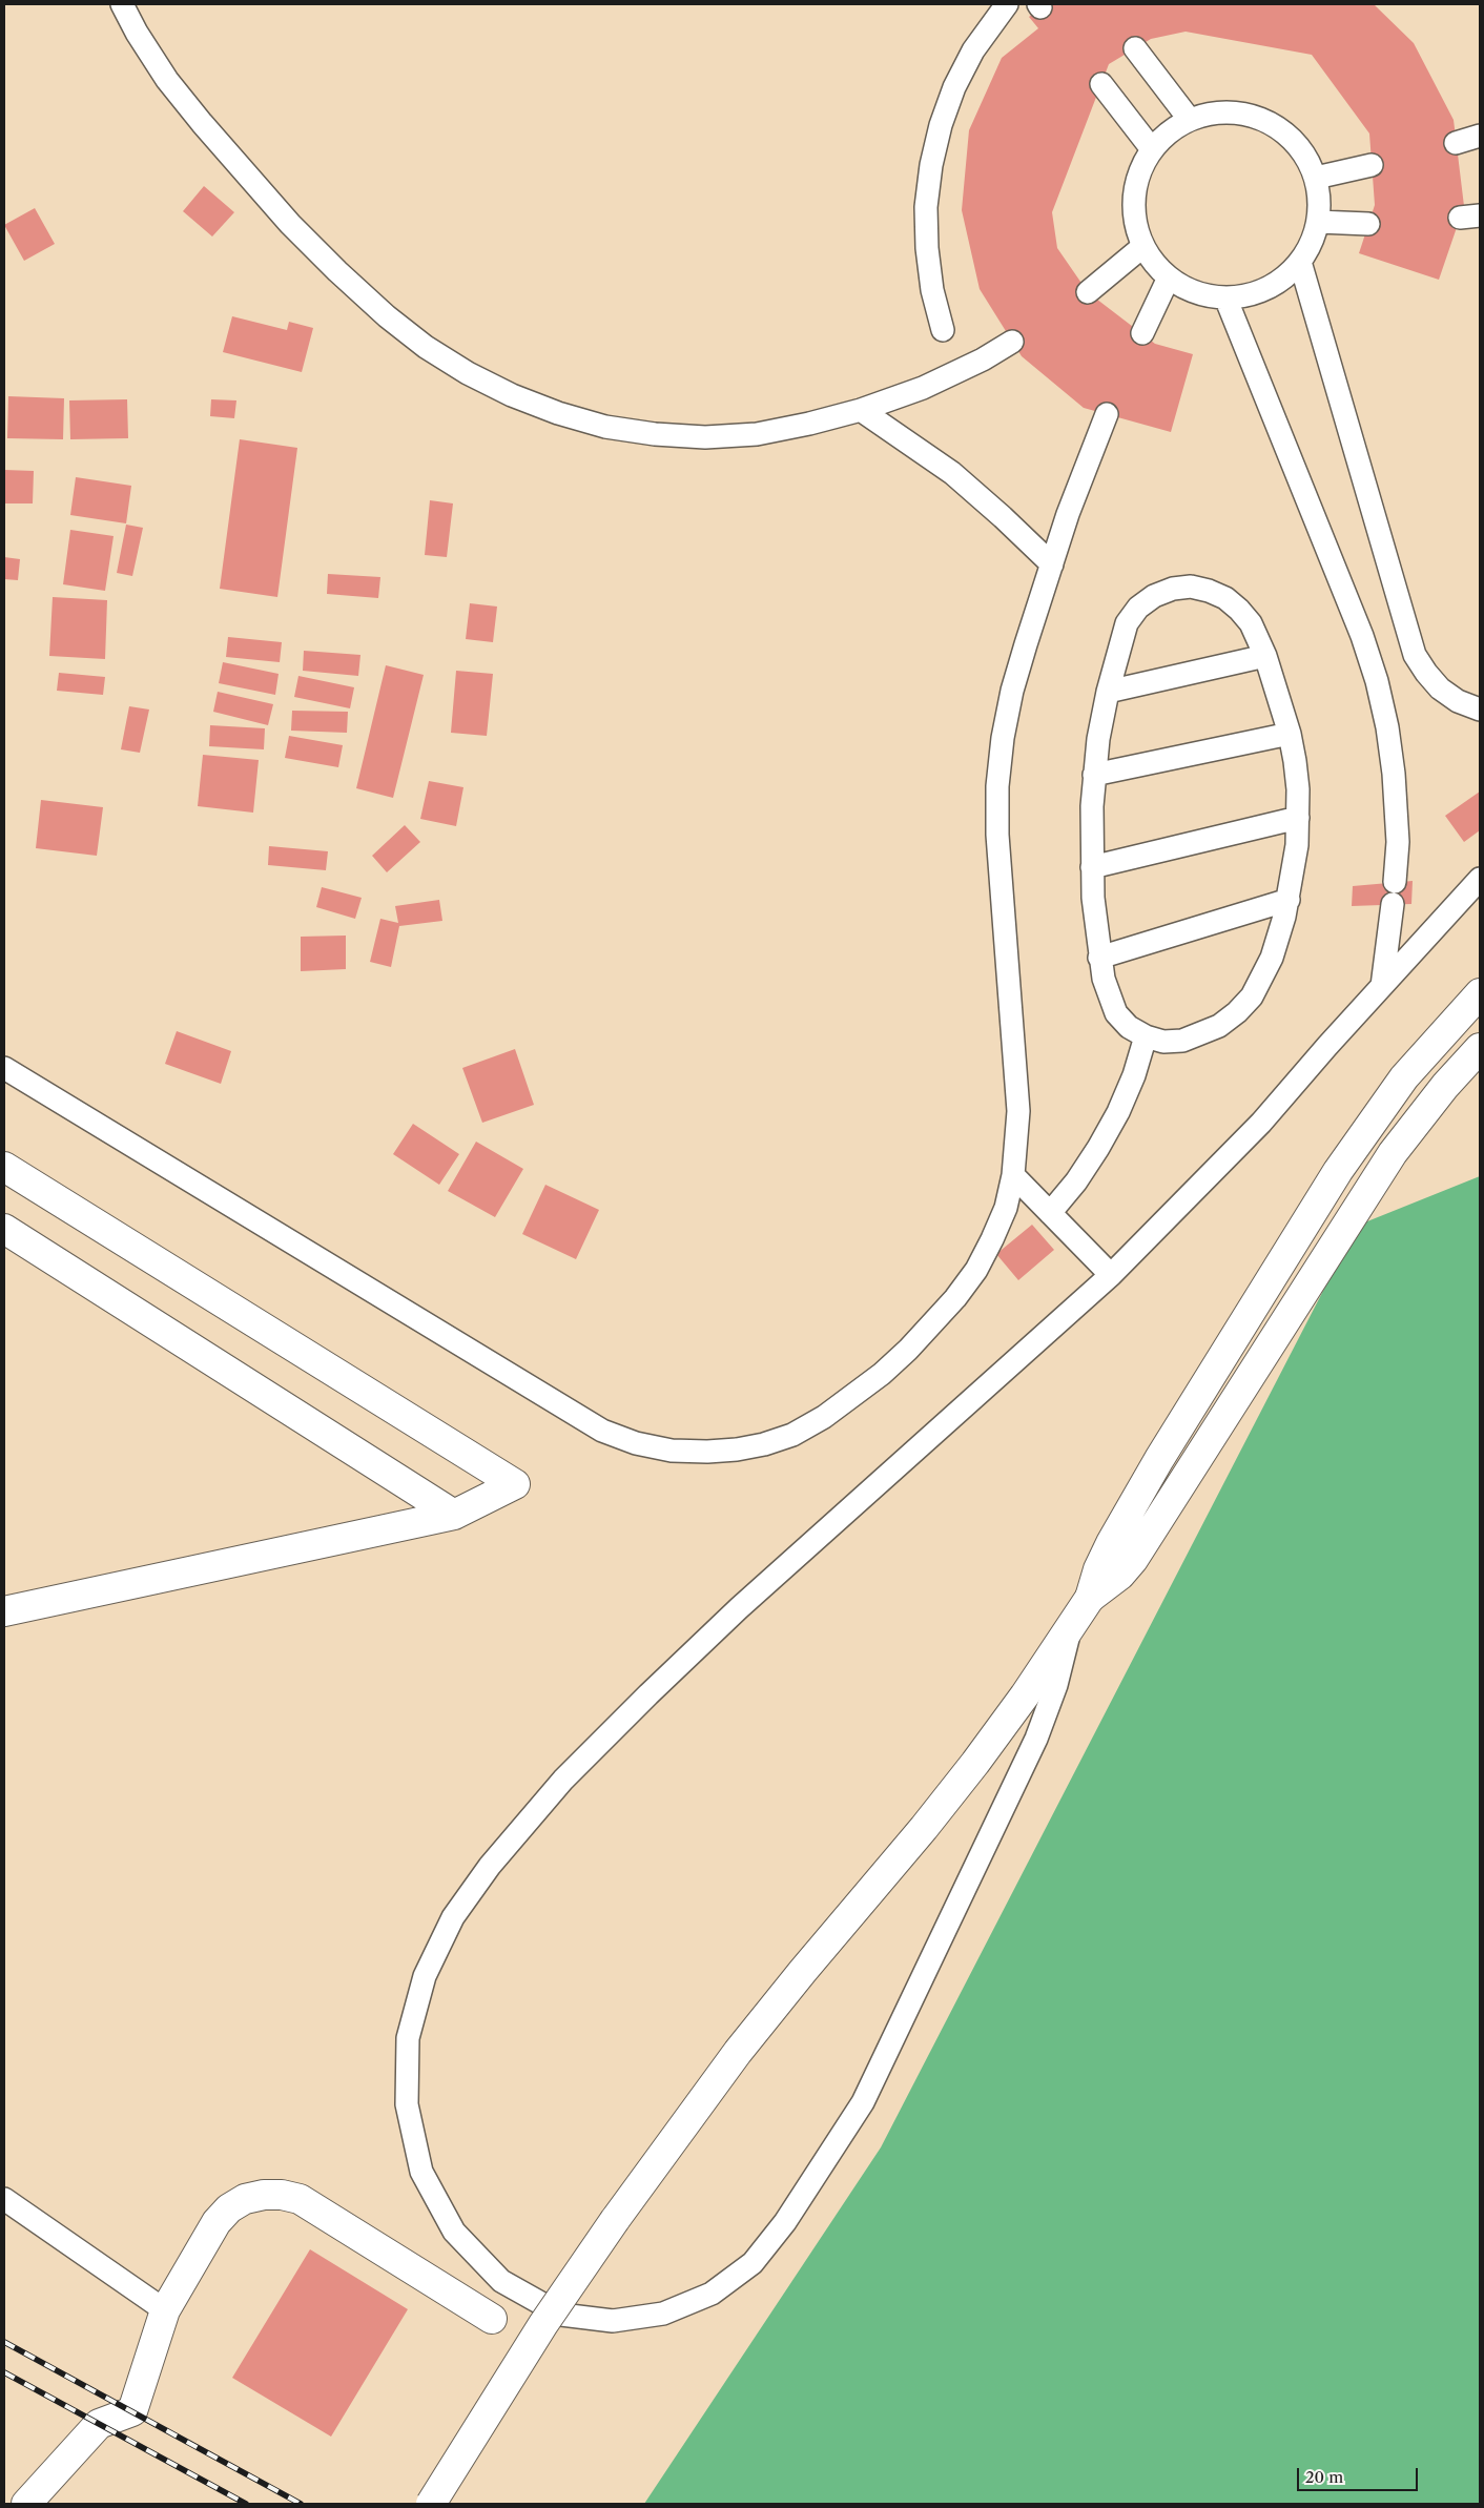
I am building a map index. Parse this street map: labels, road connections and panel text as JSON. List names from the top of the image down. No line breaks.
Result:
{"scale_bar":"20 m"}
